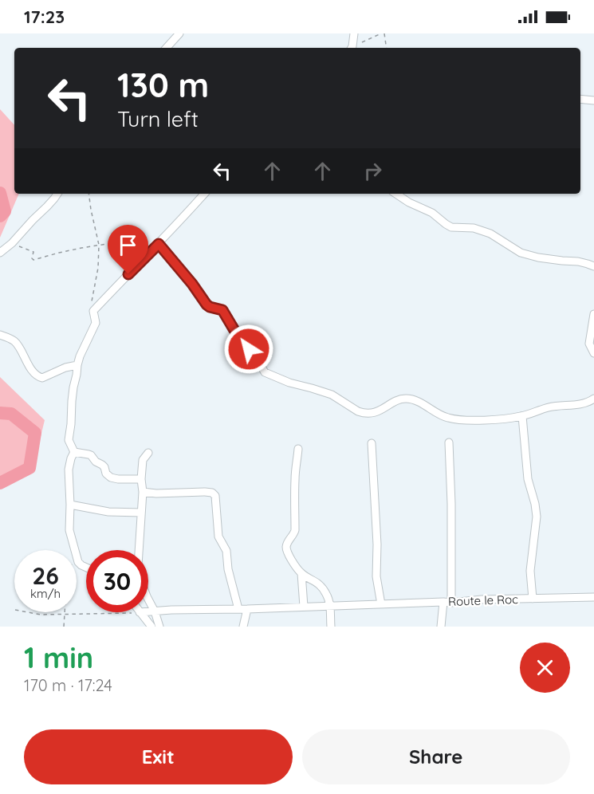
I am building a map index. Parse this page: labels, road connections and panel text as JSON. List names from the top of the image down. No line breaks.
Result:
{"streets":{"street":["Route le Roc"]},"page":{"status":"17:23","turn":["130 m","Turn left"],"speed":"26 km/h","limit":"30","heading":["1 min","170 m · 17:24"],"buttons":["Exit","Share"]}}
